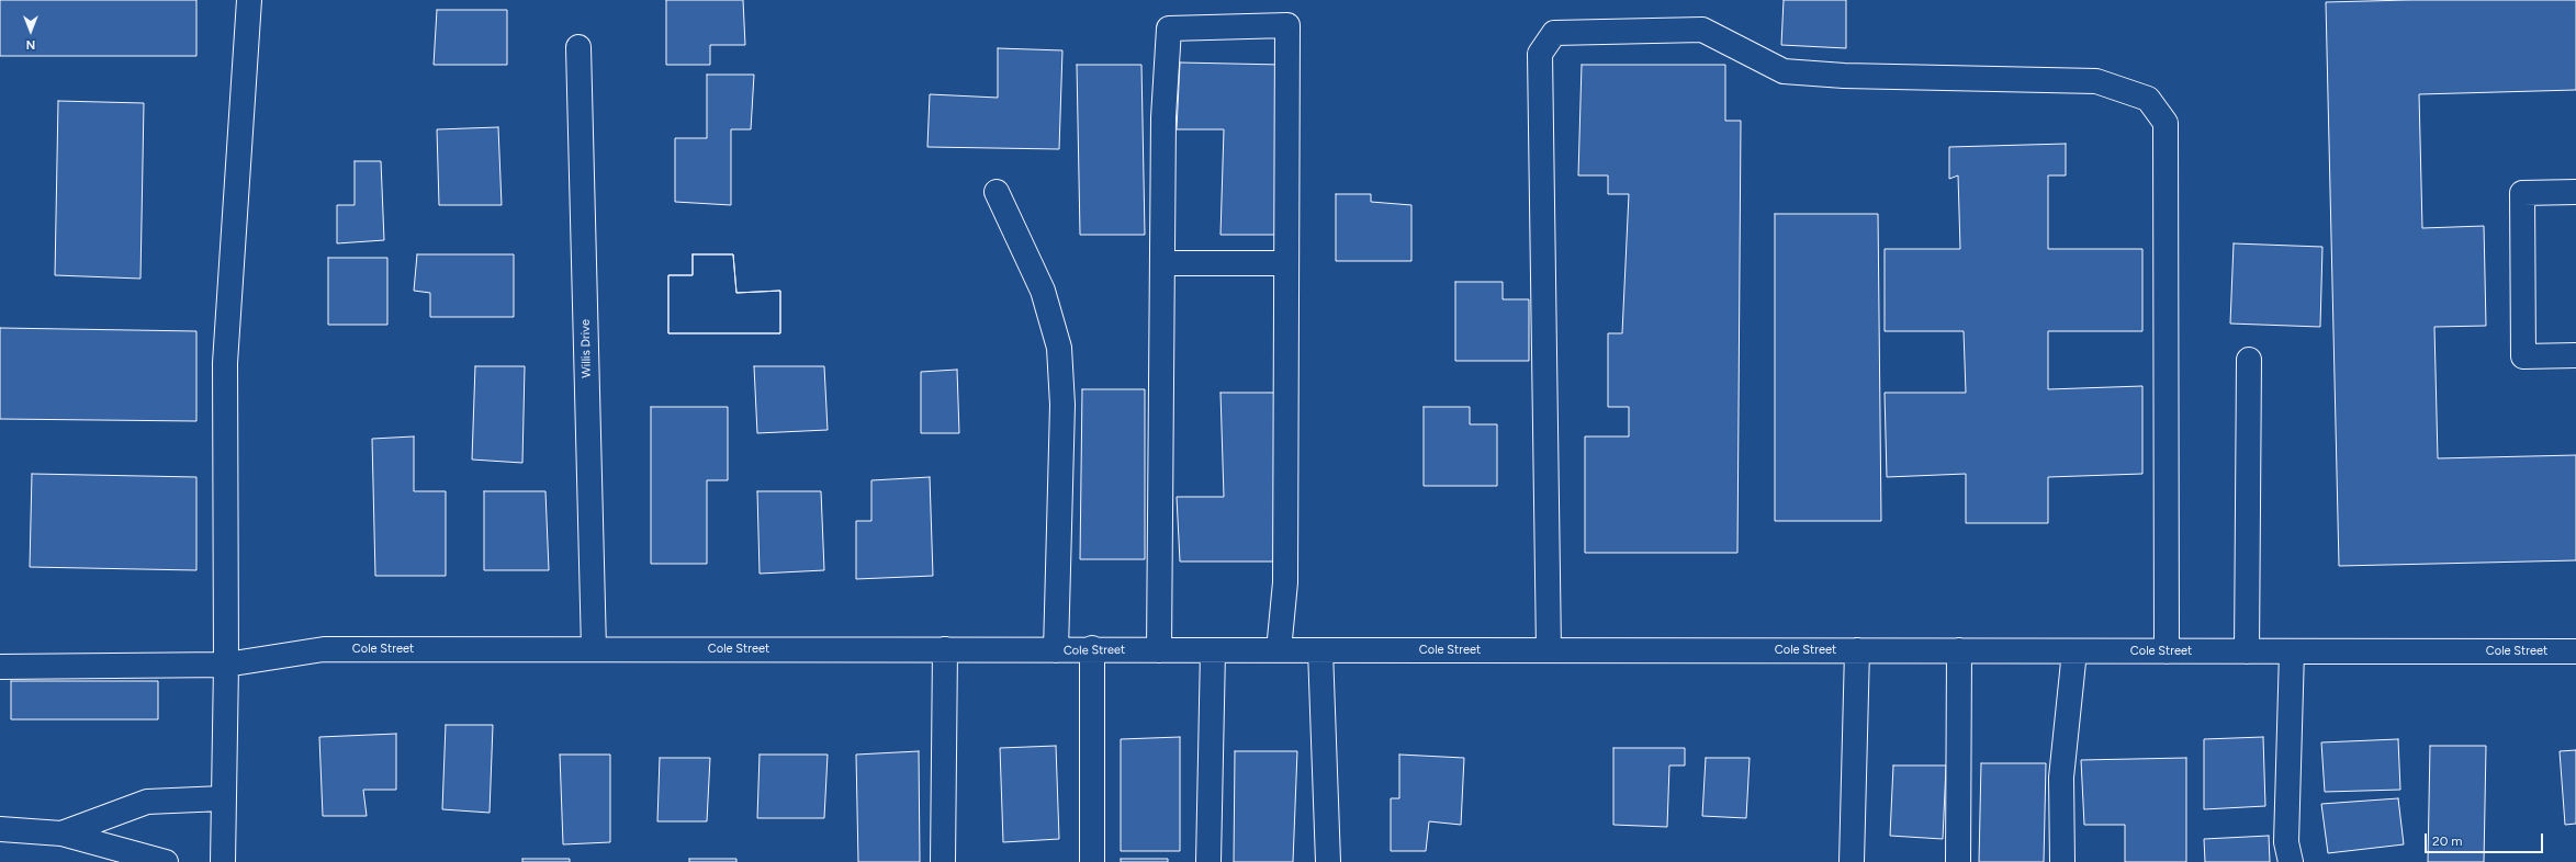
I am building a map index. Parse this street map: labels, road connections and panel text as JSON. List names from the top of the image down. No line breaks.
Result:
{"streets":{"street":["Willis Drive","Cole Street"]},"crossings":[["Willis Drive","Cole Street"]],"scale_bar":"20 m","north":"bottom"}
